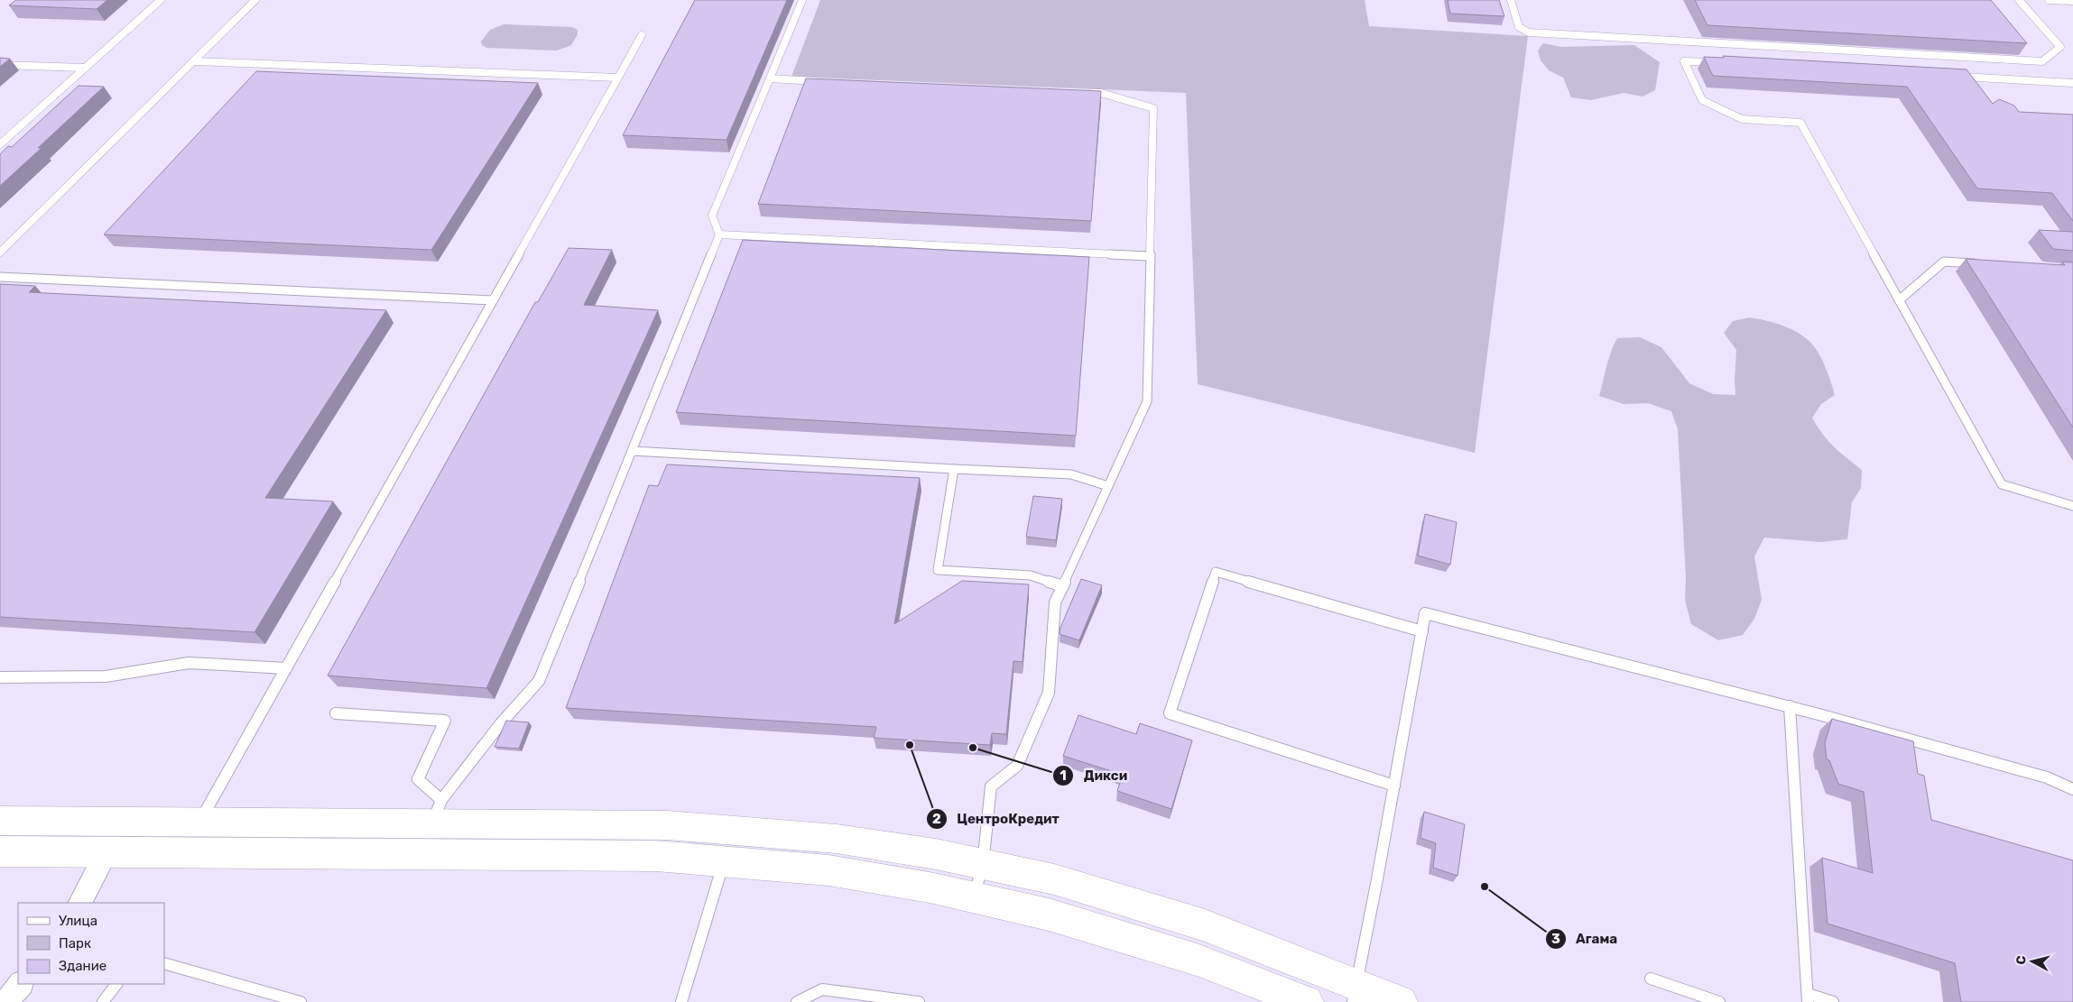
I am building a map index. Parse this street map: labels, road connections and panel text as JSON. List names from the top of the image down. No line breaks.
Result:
{"places":["ЦентроКредит","Дикси","Агама"],"legend":["Улица","Парк","Здание"],"north":"left"}
